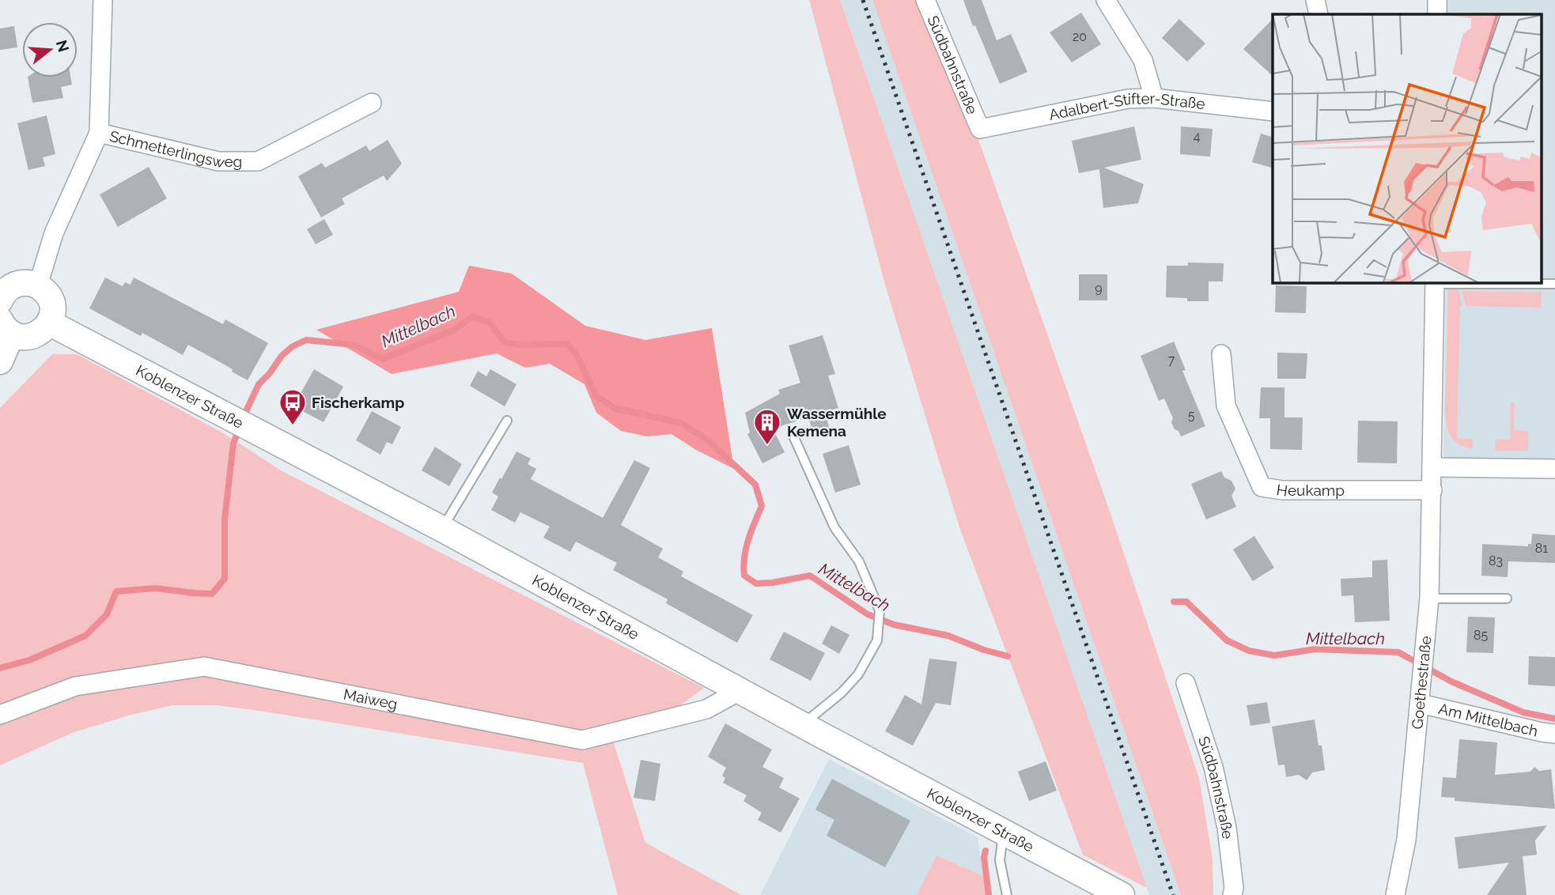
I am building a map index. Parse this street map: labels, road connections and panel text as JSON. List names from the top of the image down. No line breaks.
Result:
{"streets":{"street":["Südbahnstraße","Adalbert-Stifter-Straße","Schmetterlingsweg","Koblenzer Straße","Heukamp","Goethestraße","Maiweg","Am Mittelbach"]},"crossings":[["Südbahnstraße","Adalbert-Stifter-Straße"],["Koblenzer Straße","Maiweg"],["Heukamp","Goethestraße"],["Goethestraße","Am Mittelbach"]],"water":["Mittelbach"],"places":{"bus stop":["Fischerkamp"],"building":["Wassermühle Kemena"]},"house_numbers":["20","4","9","7","5","81","83","85"],"north":"right"}
